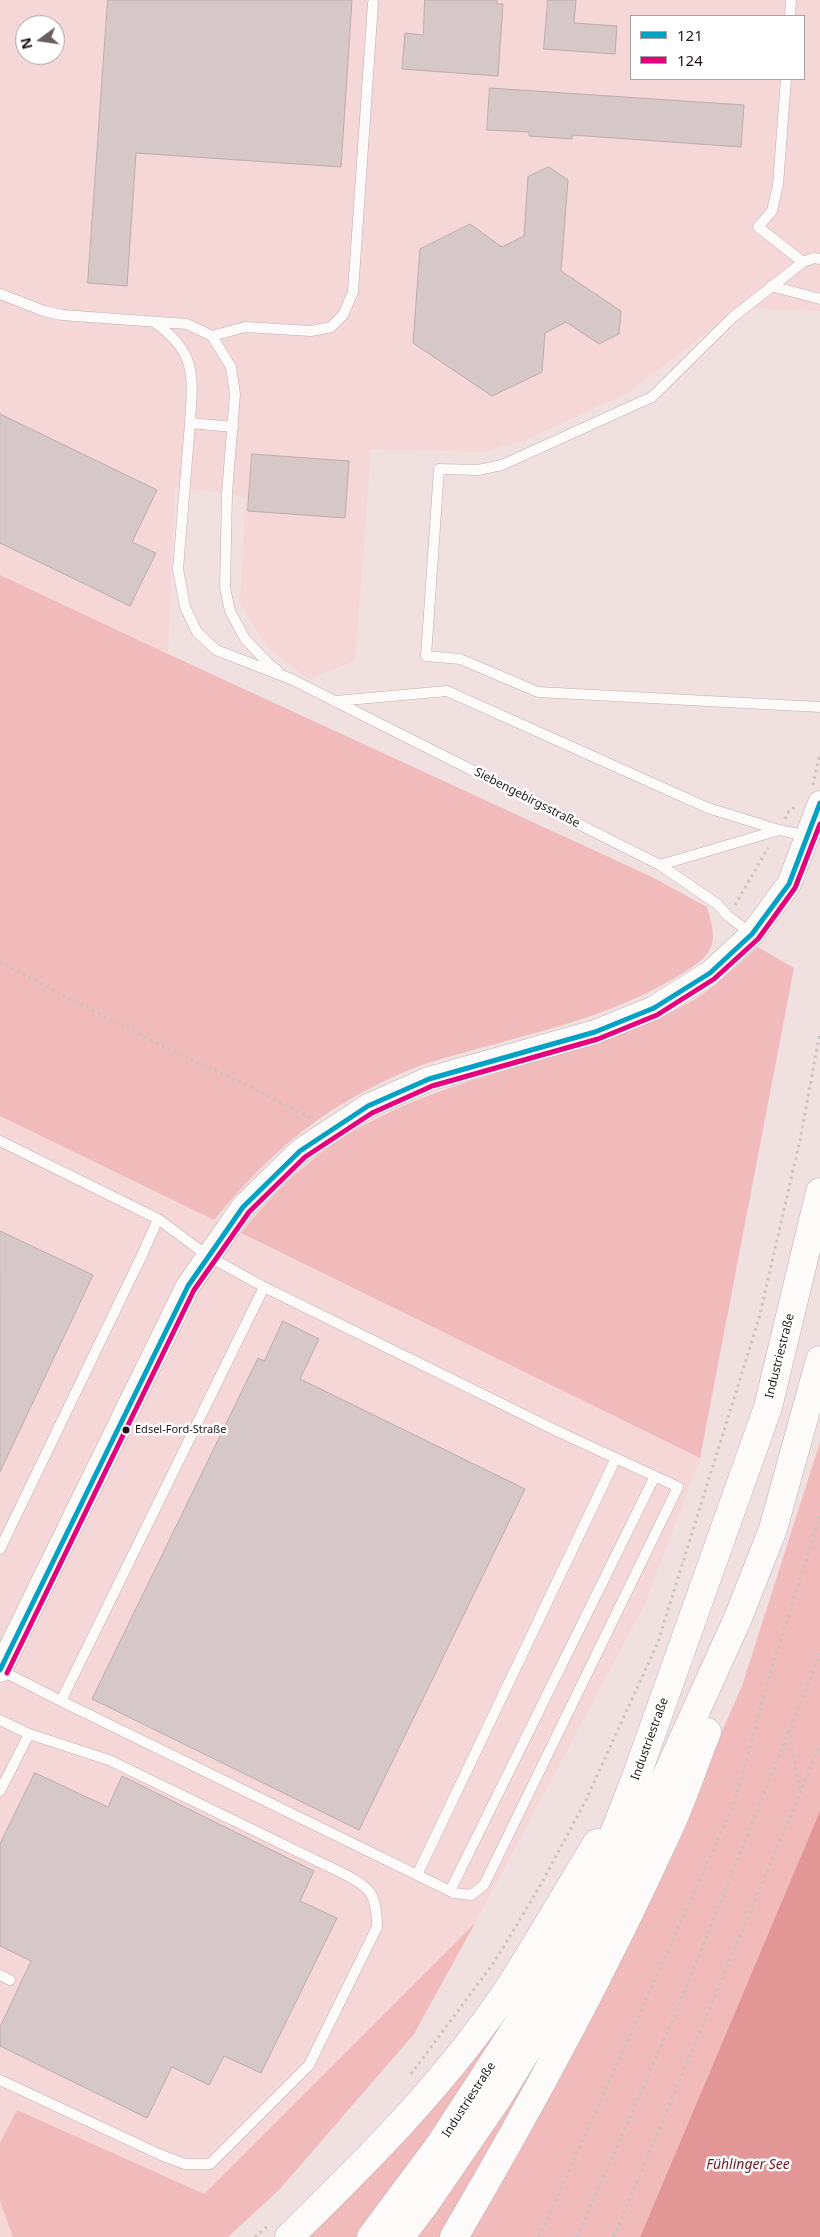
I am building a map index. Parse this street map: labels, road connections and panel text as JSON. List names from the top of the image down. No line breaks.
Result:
{"streets":{"highway":["Industriestraße"],"lane":["Siebengebirgsstraße"]},"water":["Fühlinger See"],"places":["Edsel-Ford-Straße"],"lines":["transit line 121","transit line 124"],"legend":["121","124"],"north":"left"}
